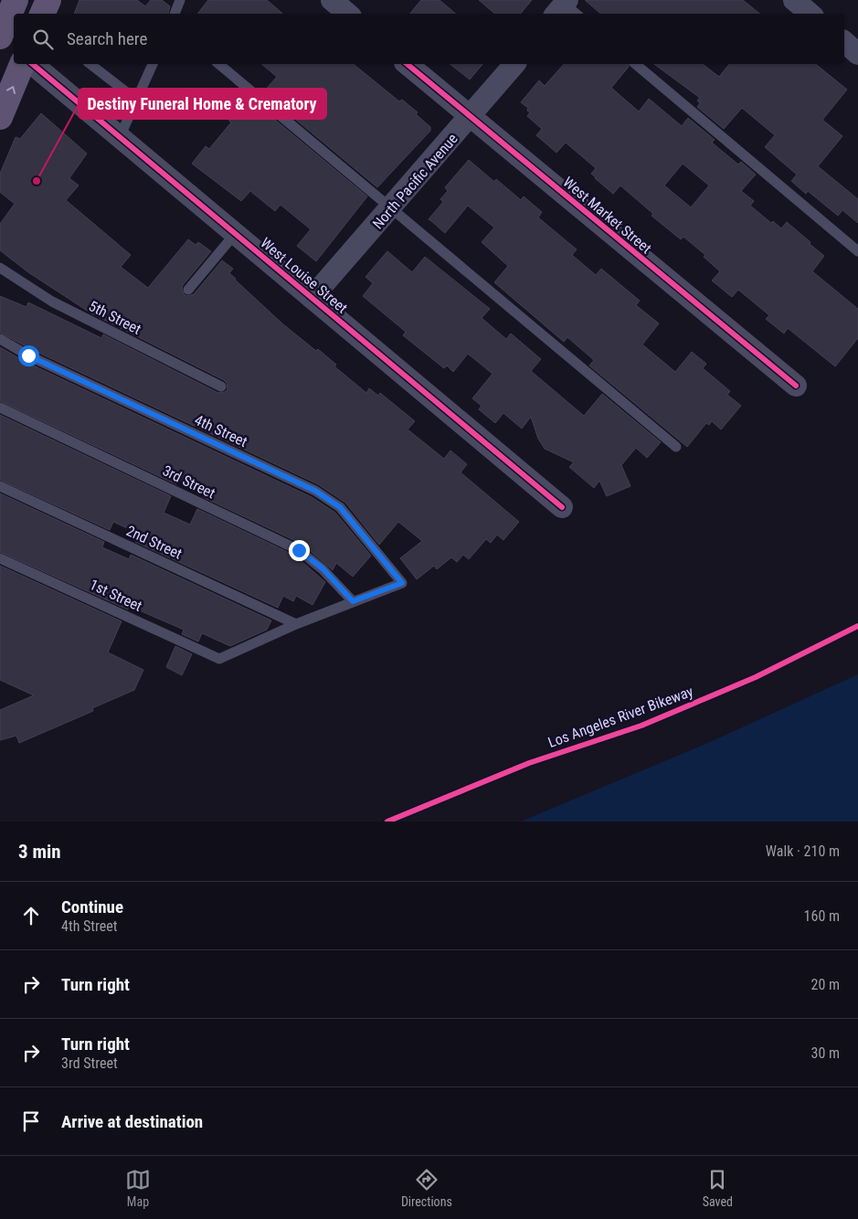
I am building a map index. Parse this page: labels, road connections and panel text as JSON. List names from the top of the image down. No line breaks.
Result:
{"streets":{"street":["North Pacific Avenue","West Market Street","West Louise Street"],"lane":["5th Street","4th Street","3rd Street","2nd Street","1st Street"],"cycle path":["Los Angeles River Bikeway"]},"crossings":[["North Pacific Avenue","West Market Street"],["North Pacific Avenue","West Louise Street"],["4th Street","3rd Street"],["2nd Street","1st Street"]],"places":["Destiny Funeral Home & Crematory"],"page":{"search":"Search here","heading":["3 min","Walk · 210 m"],"list":[["Continue","4th Street","160 m"],["Turn right","20 m"],["Turn right","3rd Street","30 m"],"Arrive at destination"],"nav":["Map","Directions","Saved"]}}
